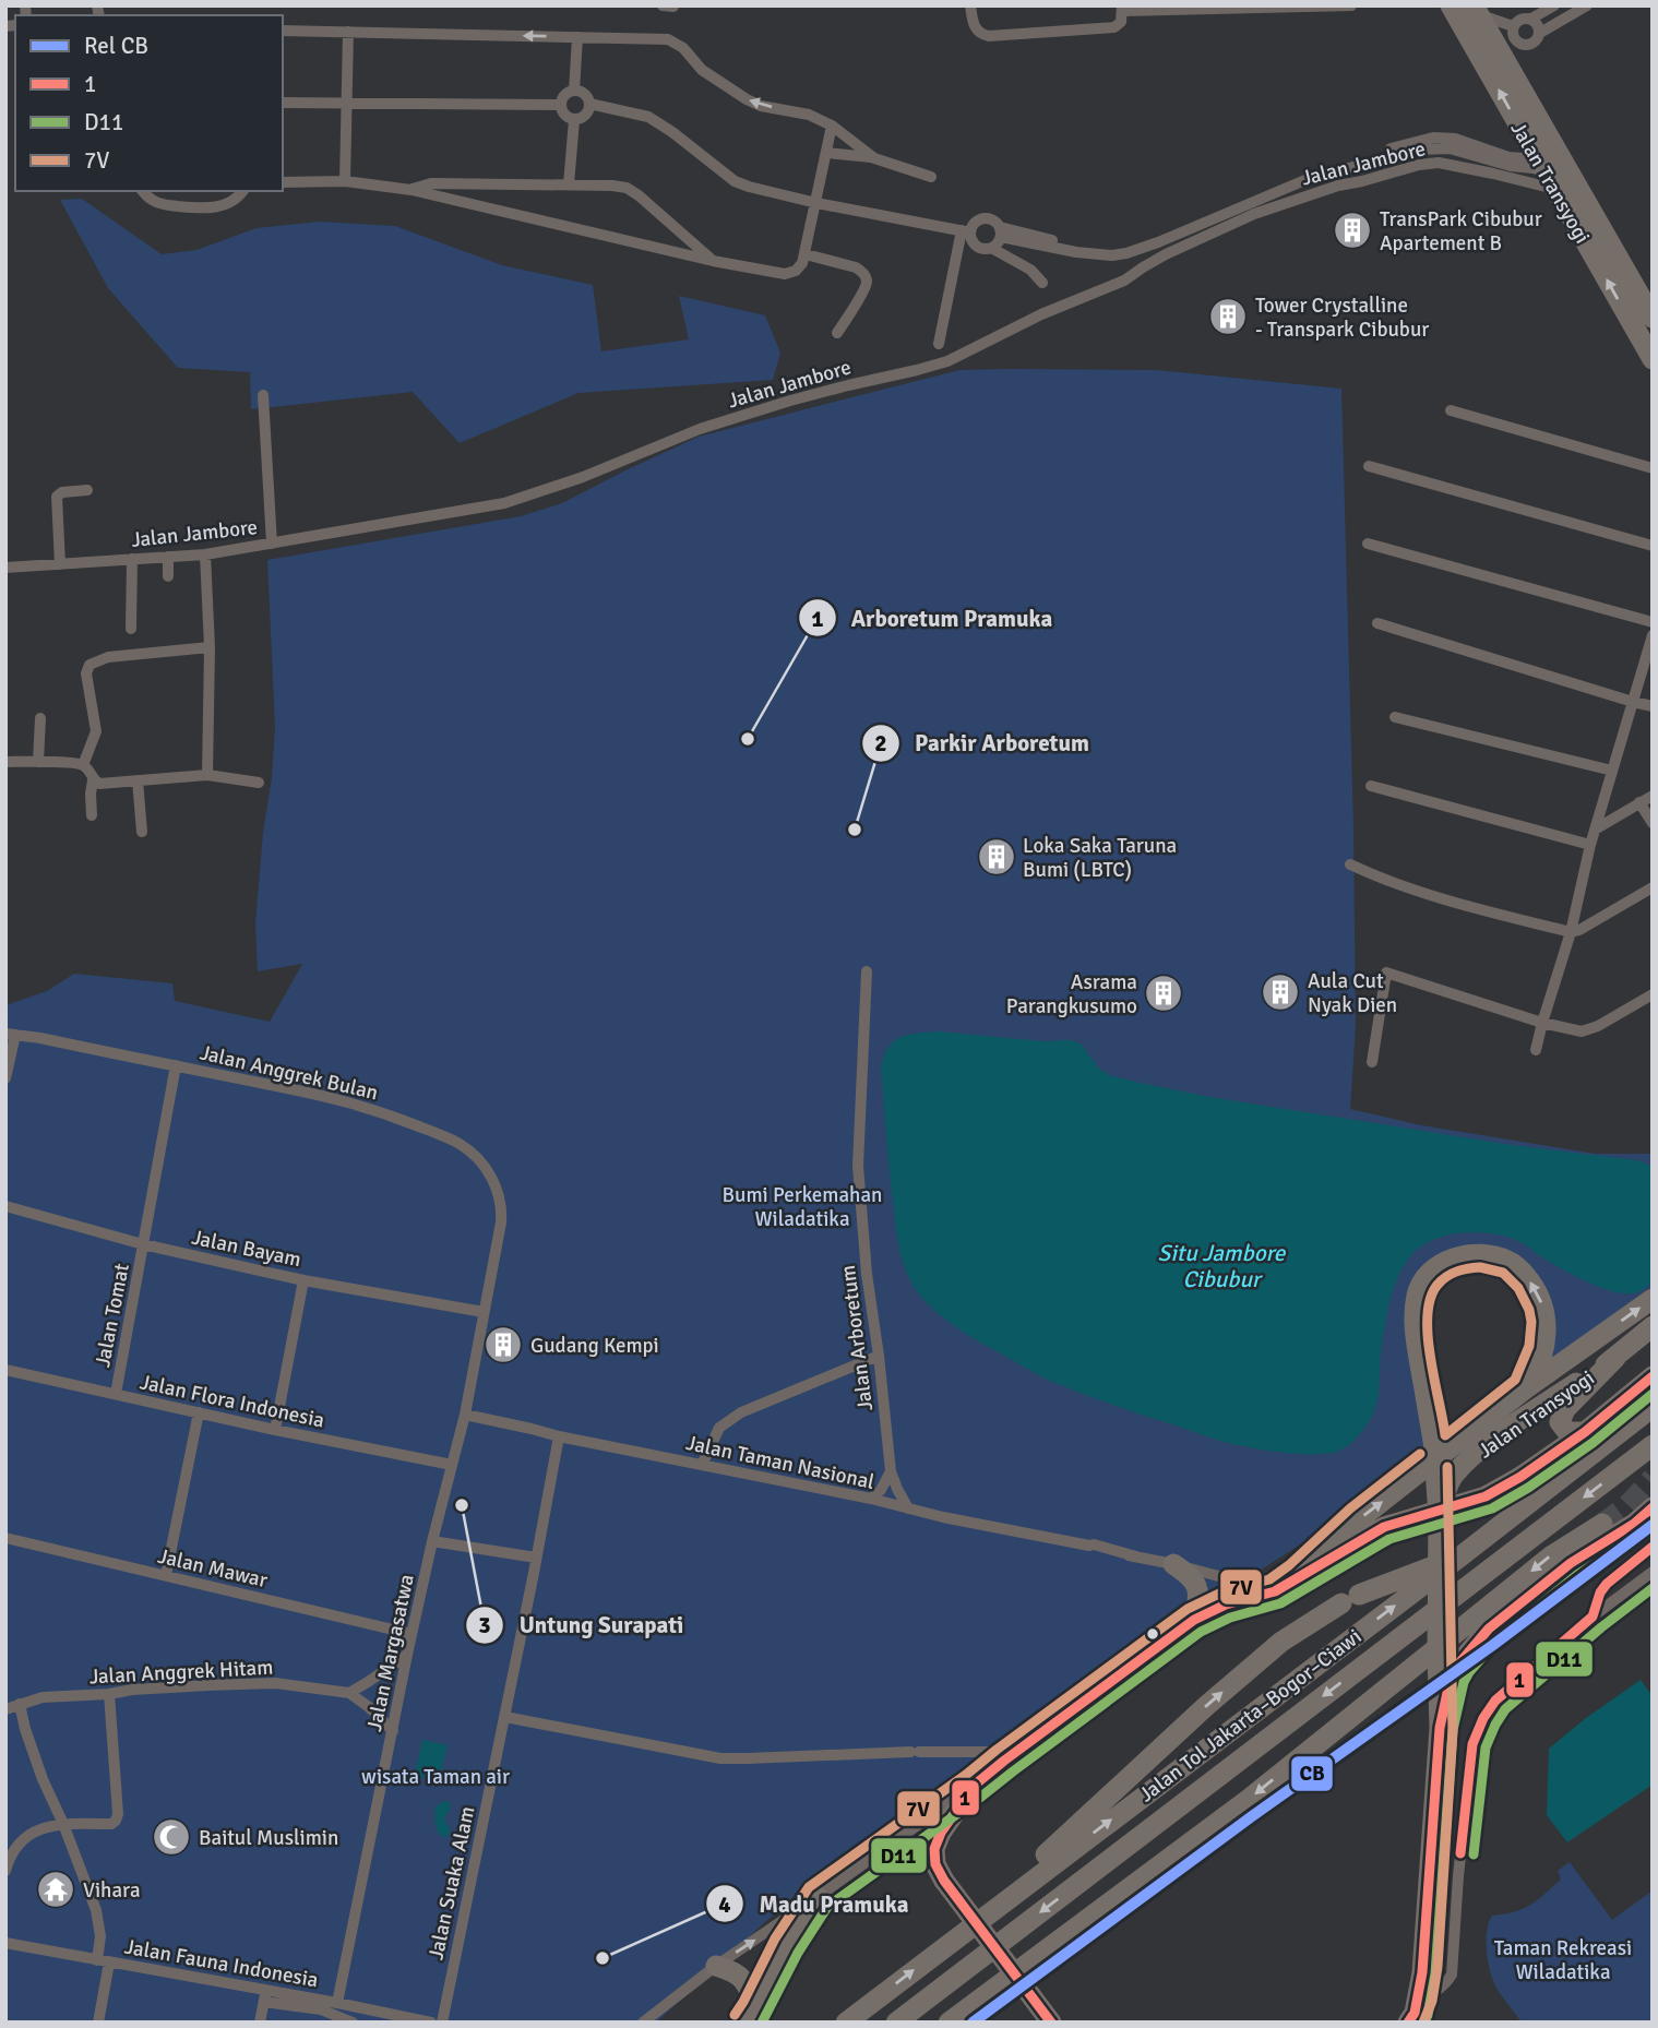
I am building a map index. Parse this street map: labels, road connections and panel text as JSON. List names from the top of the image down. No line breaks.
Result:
{"streets":{"highway":["Jalan Transyogi","Jalan Tol Jakarta–Bogor–Ciawi"],"street":["Jalan Jambore","Jalan Anggrek Bulan","Jalan Bayam","Jalan Tomat","Jalan Arboretum","Jalan Flora Indonesia","Jalan Taman Nasional","Jalan Mawar","Jalan Margasatwa","Jalan Anggrek Hitam","Jalan Suaka Alam","Jalan Fauna Indonesia"]},"crossings":[["Jalan Jambore","Jalan Transyogi"],["Jalan Transyogi","Jalan Taman Nasional"],["Jalan Anggrek Bulan","Jalan Bayam"],["Jalan Anggrek Bulan","Jalan Tomat"],["Jalan Anggrek Bulan","Jalan Margasatwa"],["Jalan Bayam","Jalan Tomat"],["Jalan Bayam","Jalan Margasatwa"],["Jalan Tomat","Jalan Flora Indonesia"],["Jalan Arboretum","Jalan Taman Nasional"],["Jalan Flora Indonesia","Jalan Margasatwa"],["Jalan Taman Nasional","Jalan Margasatwa"],["Jalan Taman Nasional","Jalan Suaka Alam"],["Jalan Mawar","Jalan Margasatwa"],["Jalan Margasatwa","Jalan Fauna Indonesia"]],"water":["Situ Jambore Cibubur"],"parks":["Bumi Perkemahan Wiladatika","wisata Taman air","Taman Rekreasi Wiladatika"],"places":{"building":["TransPark Cibubur Apartement B","Tower Crystalline - Transpark Cibubur","Loka Saka Taruna Bumi (LBTC)","Aula Cut Nyak Dien","Asrama Parangkusumo","Gudang Kempi"],"other":["Arboretum Pramuka","Parkir Arboretum","Untung Surapati","Madu Pramuka"],"mosque":["Baitul Muslimin"],"temple":["Vihara"]},"lines":["transit line 7V","transit line 1","transit line D11","rail line CB"],"legend":["Rel CB","1","D11","7V"]}
